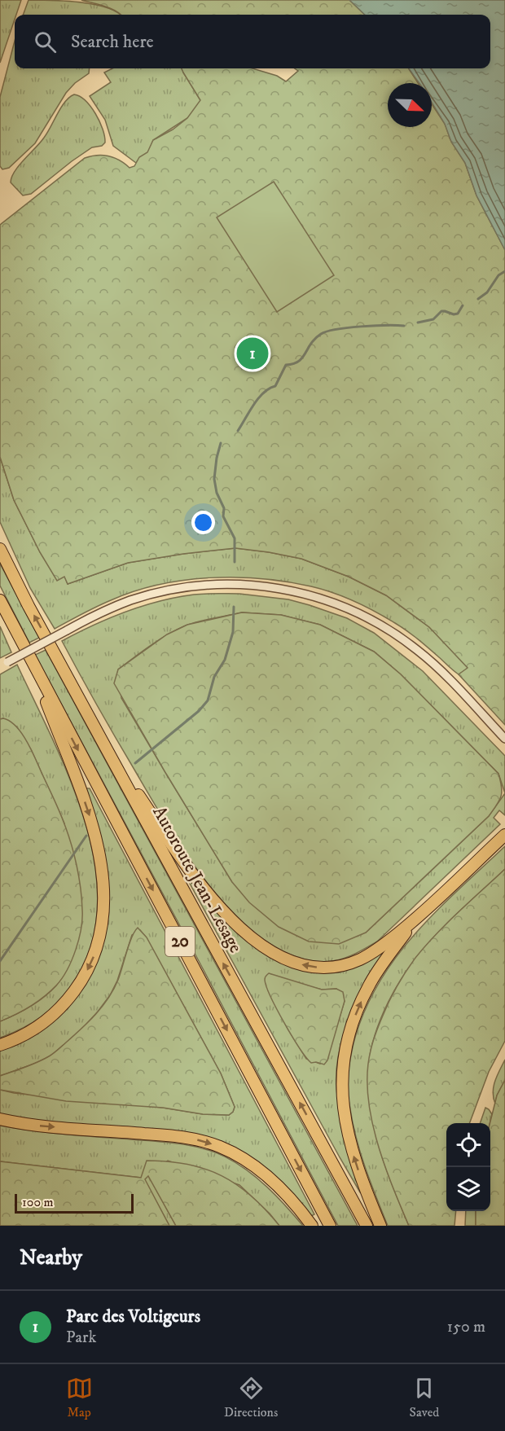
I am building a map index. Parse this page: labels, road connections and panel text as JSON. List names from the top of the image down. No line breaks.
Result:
{"streets":{"highway":["Autoroute Jean-Lesage","20"]},"scale_bar":"100 m","north":"bottom right","page":{"search":"Search here","pins":"1","scale":"100 m","heading":"Nearby","list":[{"mark":"1","name":"Parc des Voltigeurs","note":"Park","value":"150 m"}],"nav":["Map","Directions","Saved"]}}
